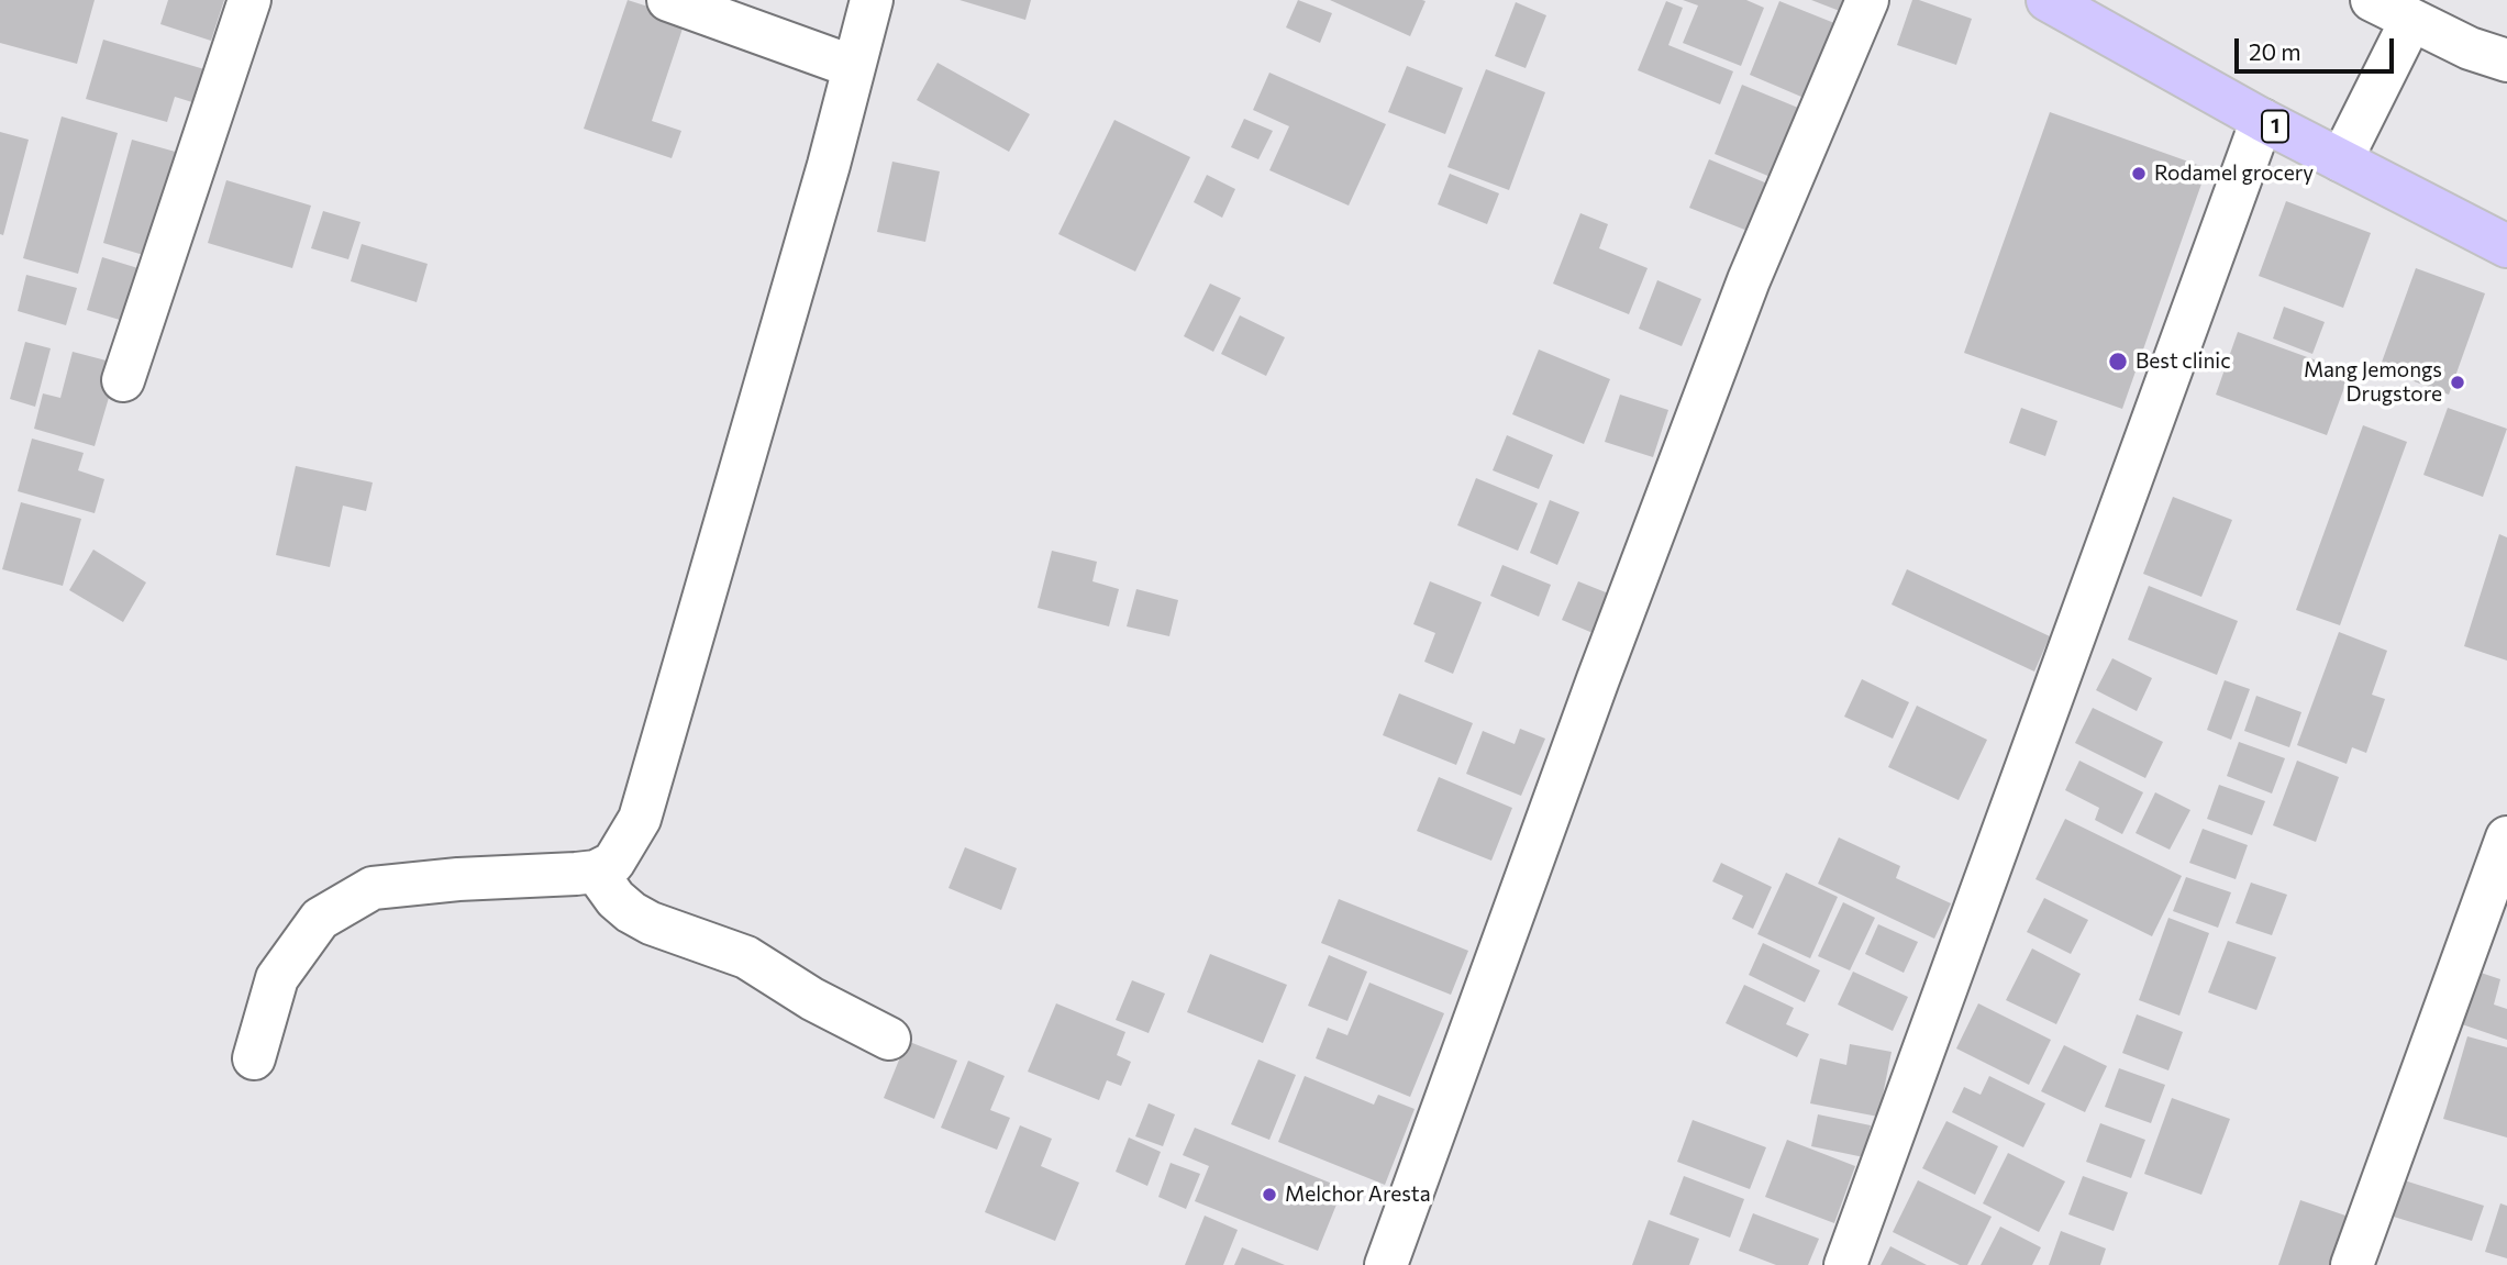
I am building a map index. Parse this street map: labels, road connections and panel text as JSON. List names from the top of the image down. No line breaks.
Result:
{"streets":{"highway":["1"]},"places":["Rodamel grocery","Best clinic","Mang Jemongs Drugstore","Melchor Aresta"],"scale_bar":"20 m"}
